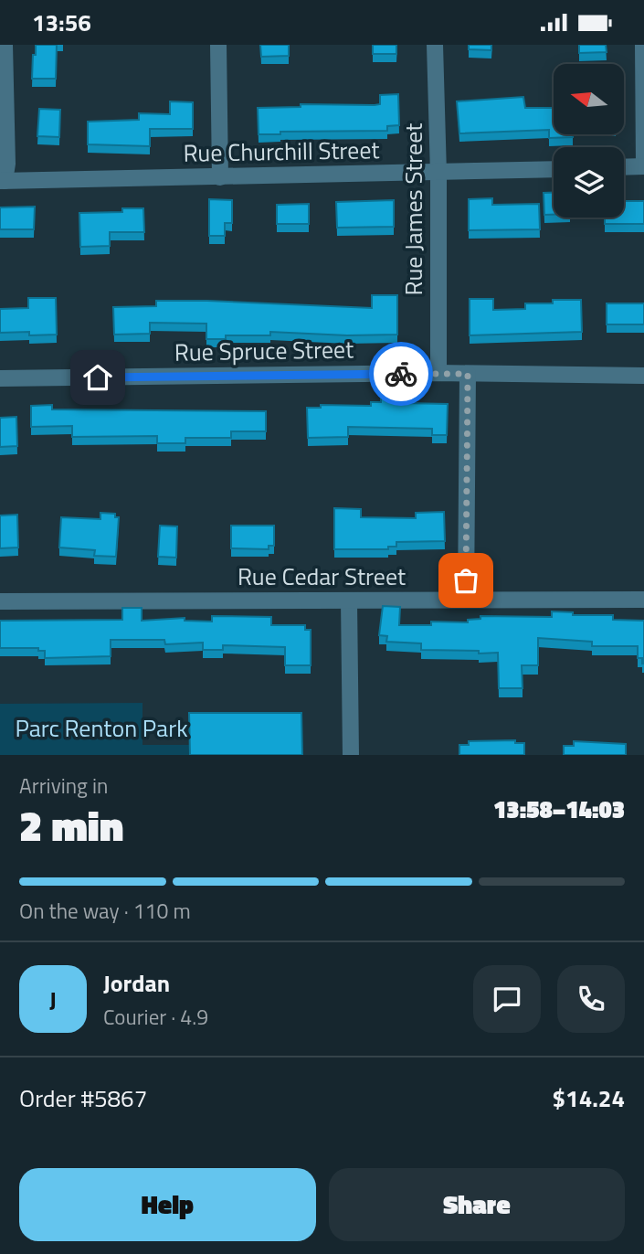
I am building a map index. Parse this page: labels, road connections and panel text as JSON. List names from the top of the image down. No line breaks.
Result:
{"streets":{"street":["Rue Churchill Street","Rue James Street","Rue Spruce Street","Rue Cedar Street"]},"crossings":[["Rue Churchill Street","Rue James Street"],["Rue James Street","Rue Spruce Street"]],"parks":["Parc Renton Park"],"north":"left","page":{"status":"13:56","heading":["2 min","Arriving in","13:58–14:03"],"panel":["Jordan","Courier · 4.9","Order #5867","$14.24"],"bar":"On the way · 110 m","round":"J","buttons":["Help","Share"]}}
